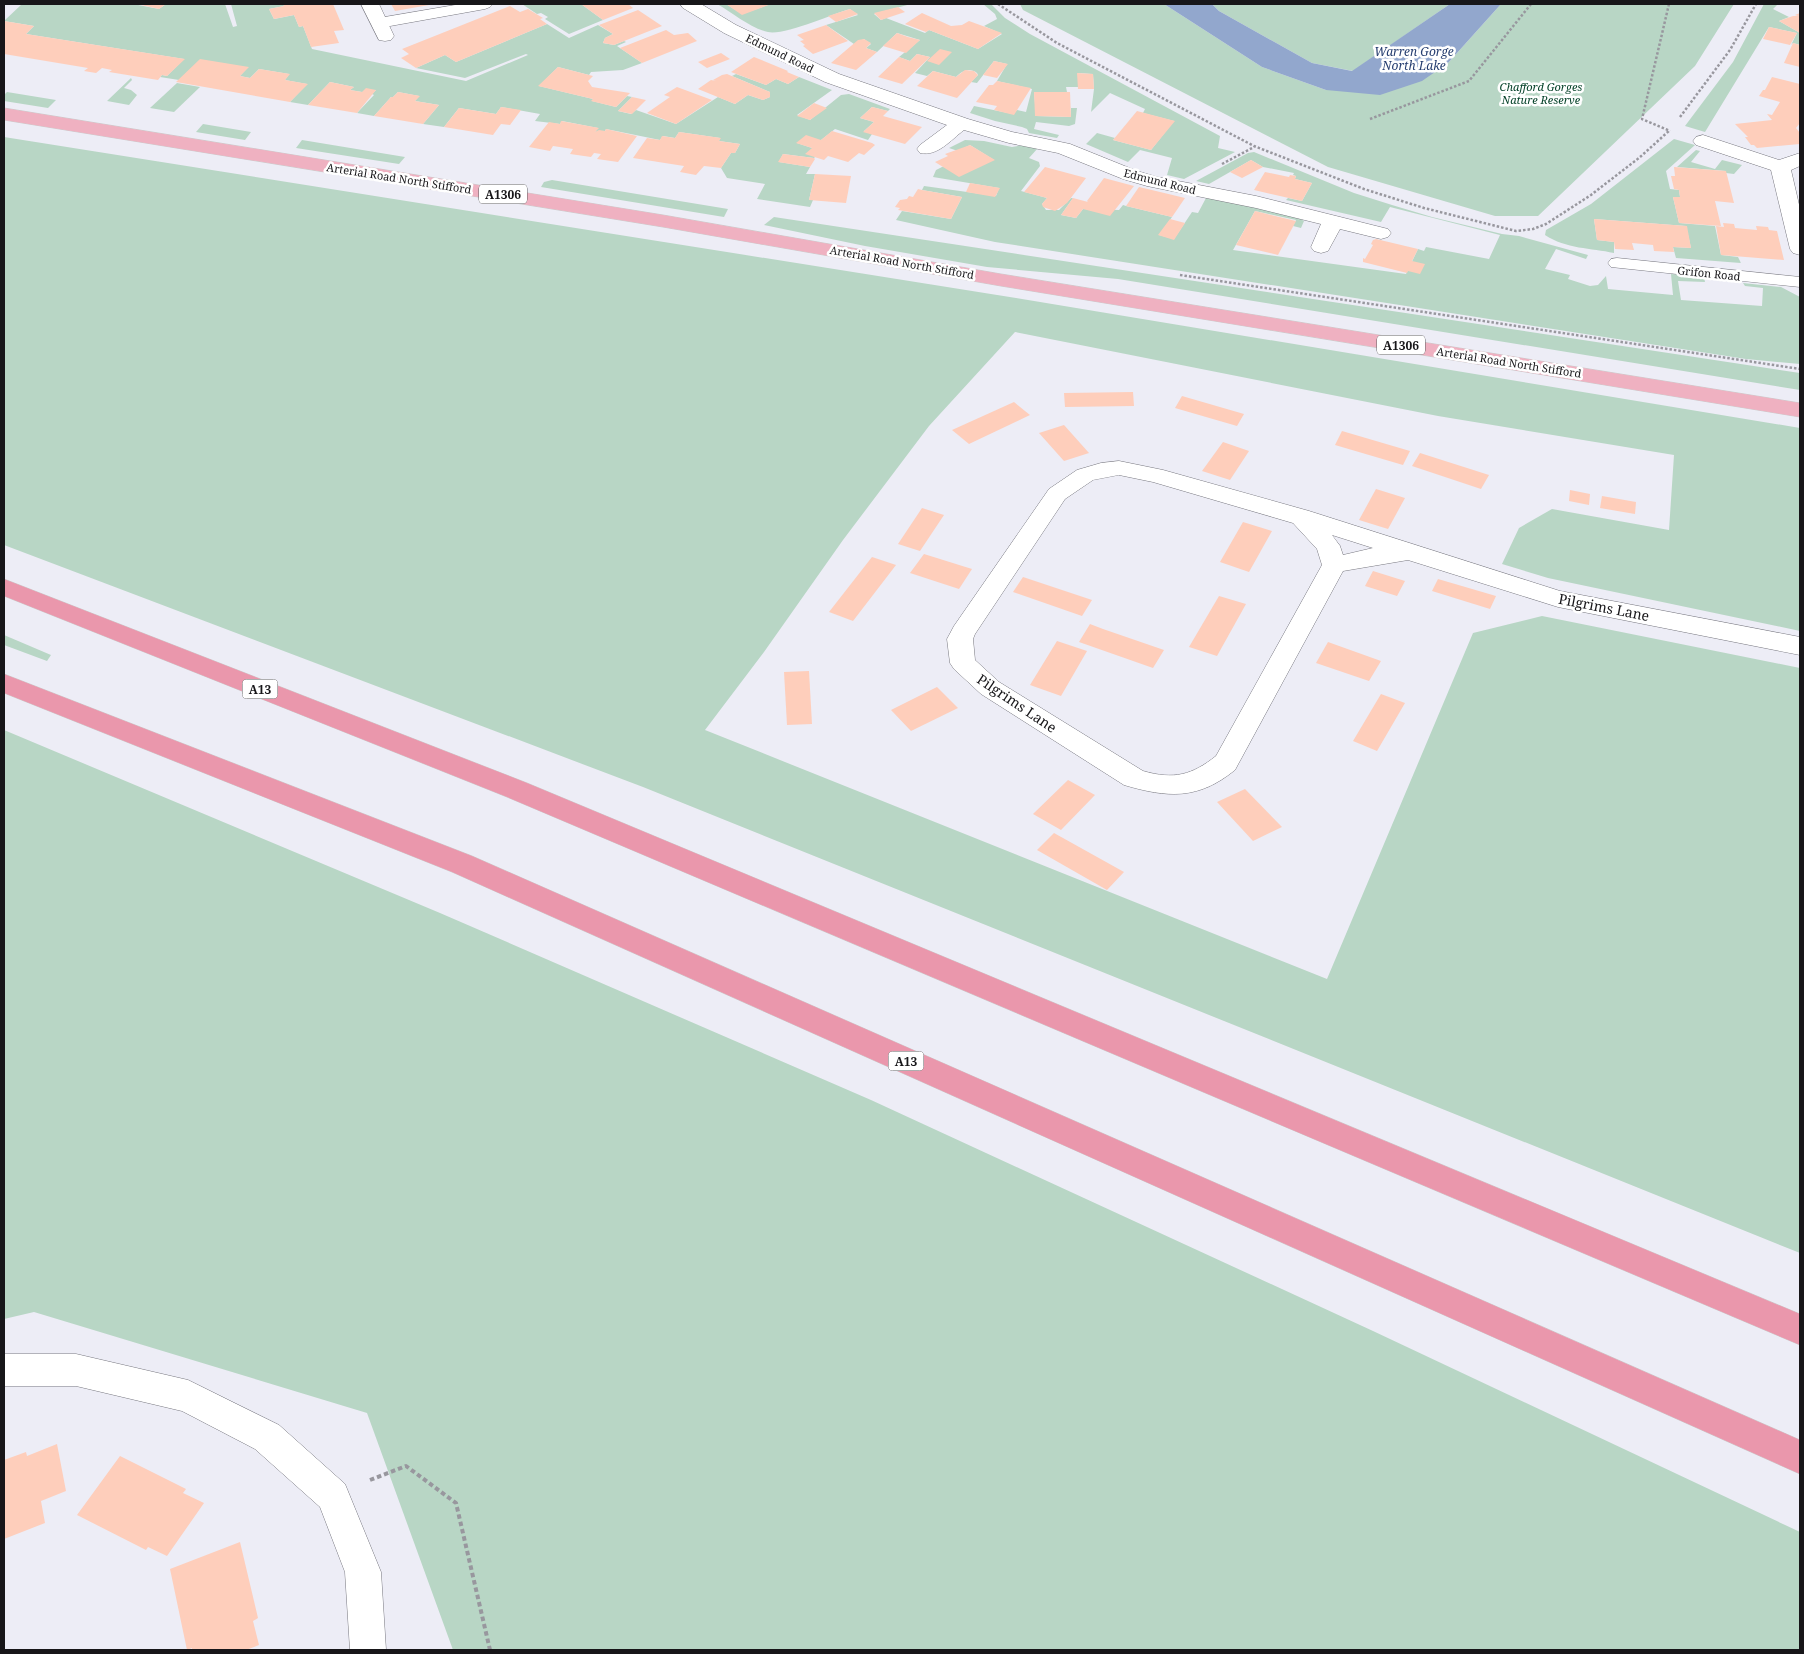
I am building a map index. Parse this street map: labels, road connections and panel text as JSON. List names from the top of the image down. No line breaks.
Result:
{"streets":{"highway":["A13"],"main road":["Arterial Road North Stifford","A1306"],"street":["Edmund Road","Pilgrims Lane"],"lane":["Grifon Road"]},"water":["Warren Gorge North Lake"],"parks":["Chafford Gorges Nature Reserve"]}
